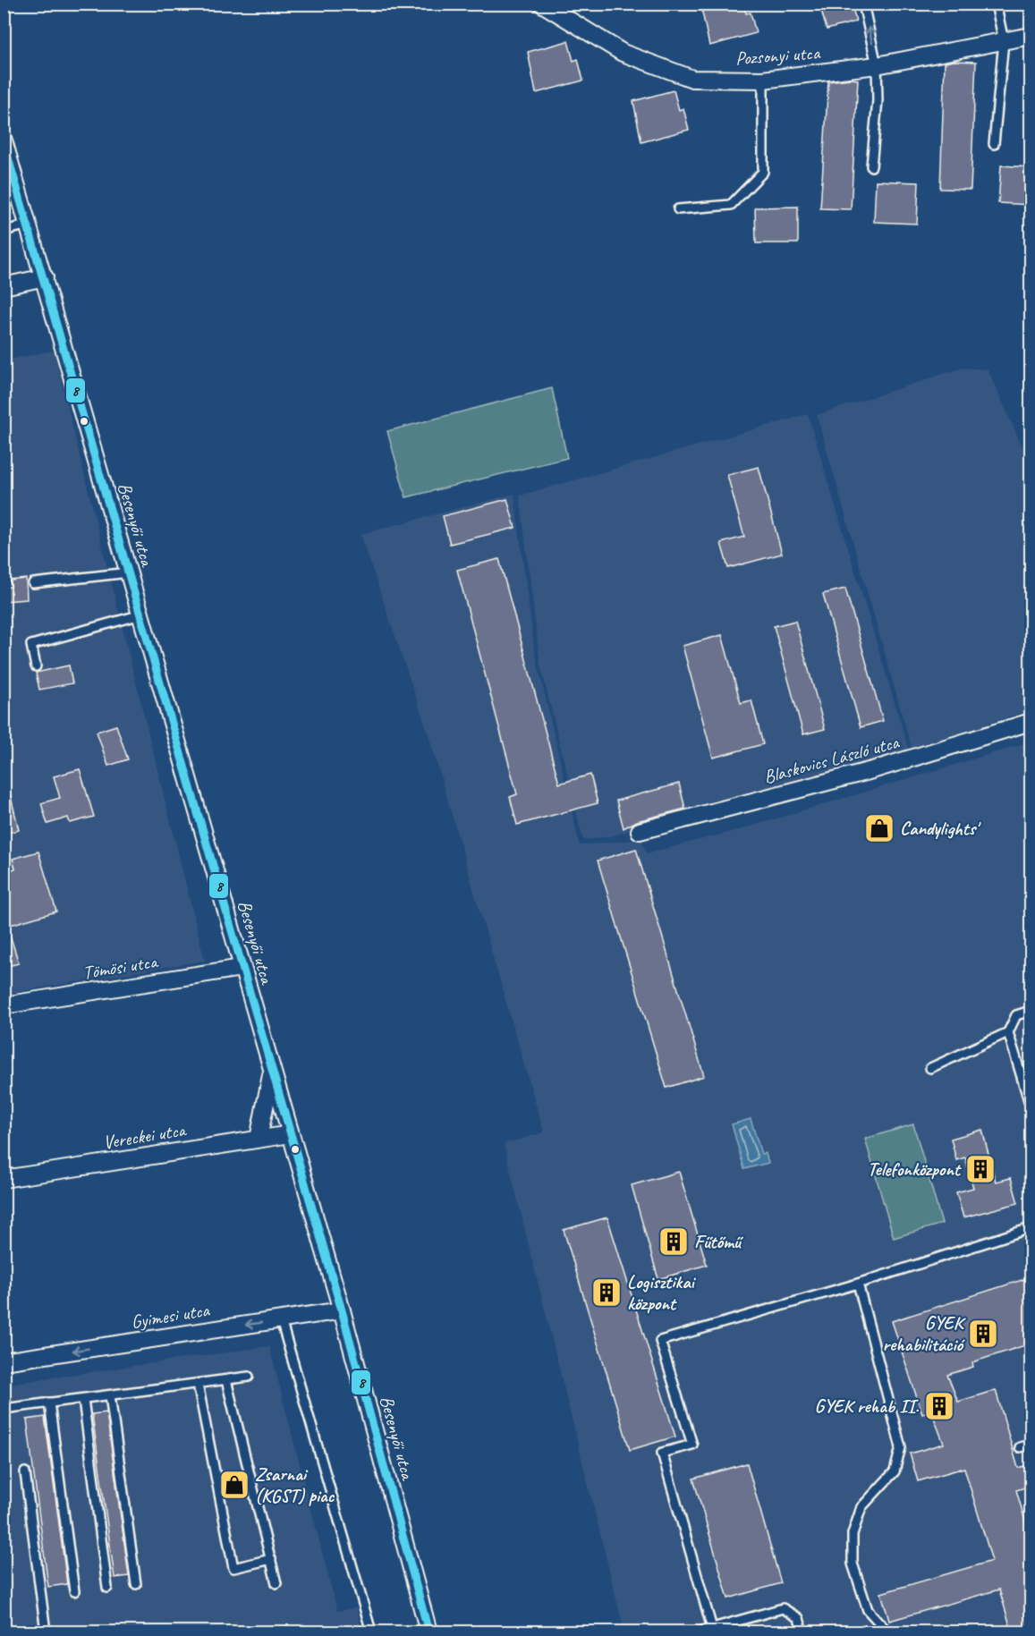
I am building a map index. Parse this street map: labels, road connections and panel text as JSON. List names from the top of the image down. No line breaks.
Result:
{"streets":{"street":["Pozsonyi utca","Besenyői utca","Blaskovics László utca","Tömösi utca","Vereckei utca","Gyimesi utca"]},"crossings":[["Besenyői utca","Tömösi utca"],["Besenyői utca","Vereckei utca"],["Besenyői utca","Gyimesi utca"]],"one_way":["Gyimesi utca"],"places":{"shop":["Candylights'","Zsarnai (KGST) piac"],"building":["Telefonközpont","Fűtőmű","Logisztikai központ","GYEK rehabilitáció","GYEK rehab II."]},"lines":["transit line 8"]}
